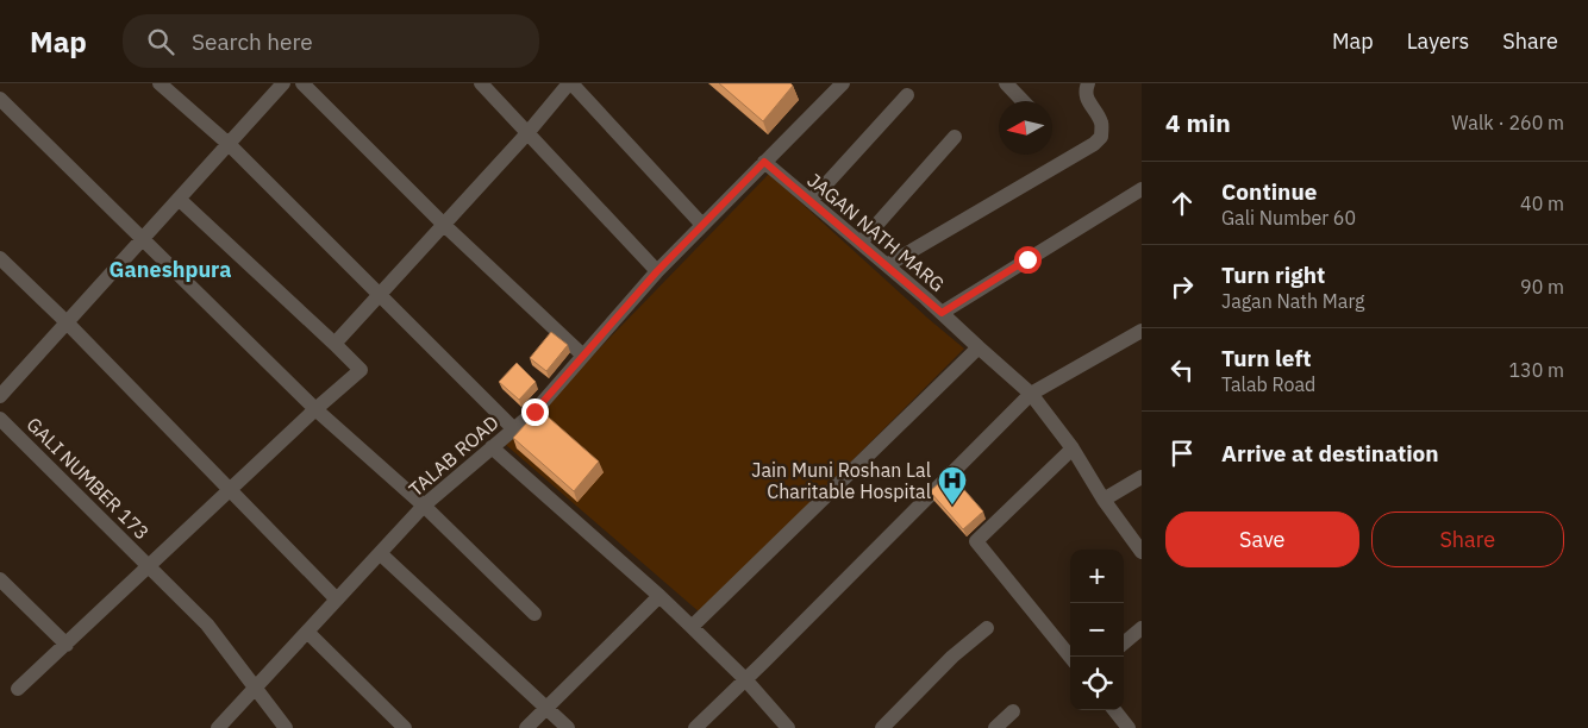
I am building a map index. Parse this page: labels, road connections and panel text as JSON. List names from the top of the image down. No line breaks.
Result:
{"streets":{"street":["JAGAN NATH MARG","TALAB ROAD","GALI NUMBER 173"]},"crossings":[["JAGAN NATH MARG","TALAB ROAD"],["TALAB ROAD","GALI NUMBER 173"]],"districts":["Ganeshpura"],"places":{"hospital":["Jain Muni Roshan Lal Charitable Hospital"]},"north":"left","page":{"header":"Map","search":"Search here","nav":["Map","Layers","Share"],"heading":["4 min","Walk · 260 m"],"list":[["Continue","Gali Number 60","40 m"],["Turn right","Jagan Nath Marg","90 m"],["Turn left","Talab Road","130 m"],"Arrive at destination"],"buttons":["Save","Share"],"map_buttons":["+","−"]}}
